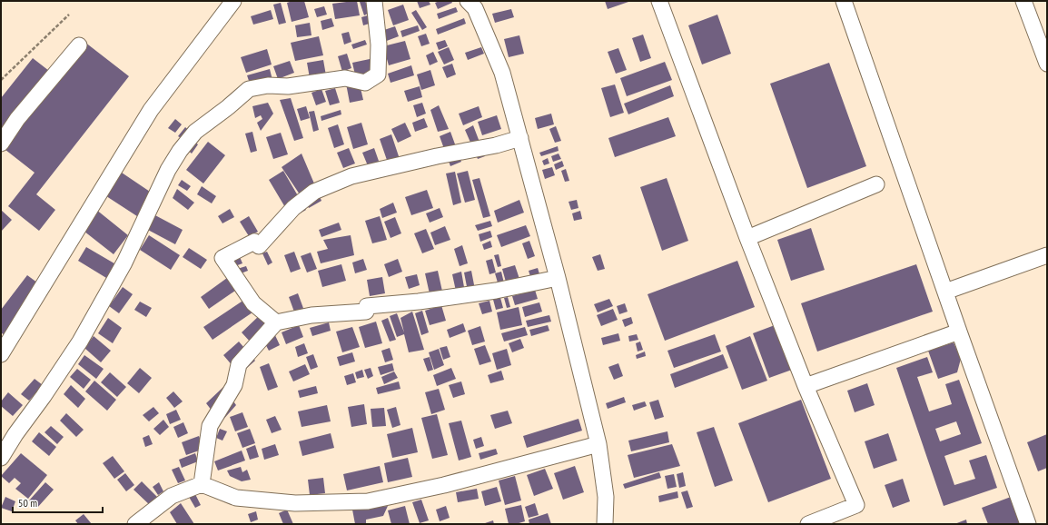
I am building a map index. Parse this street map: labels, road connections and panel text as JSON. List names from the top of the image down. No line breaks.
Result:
{"scale_bar":"50 m"}
